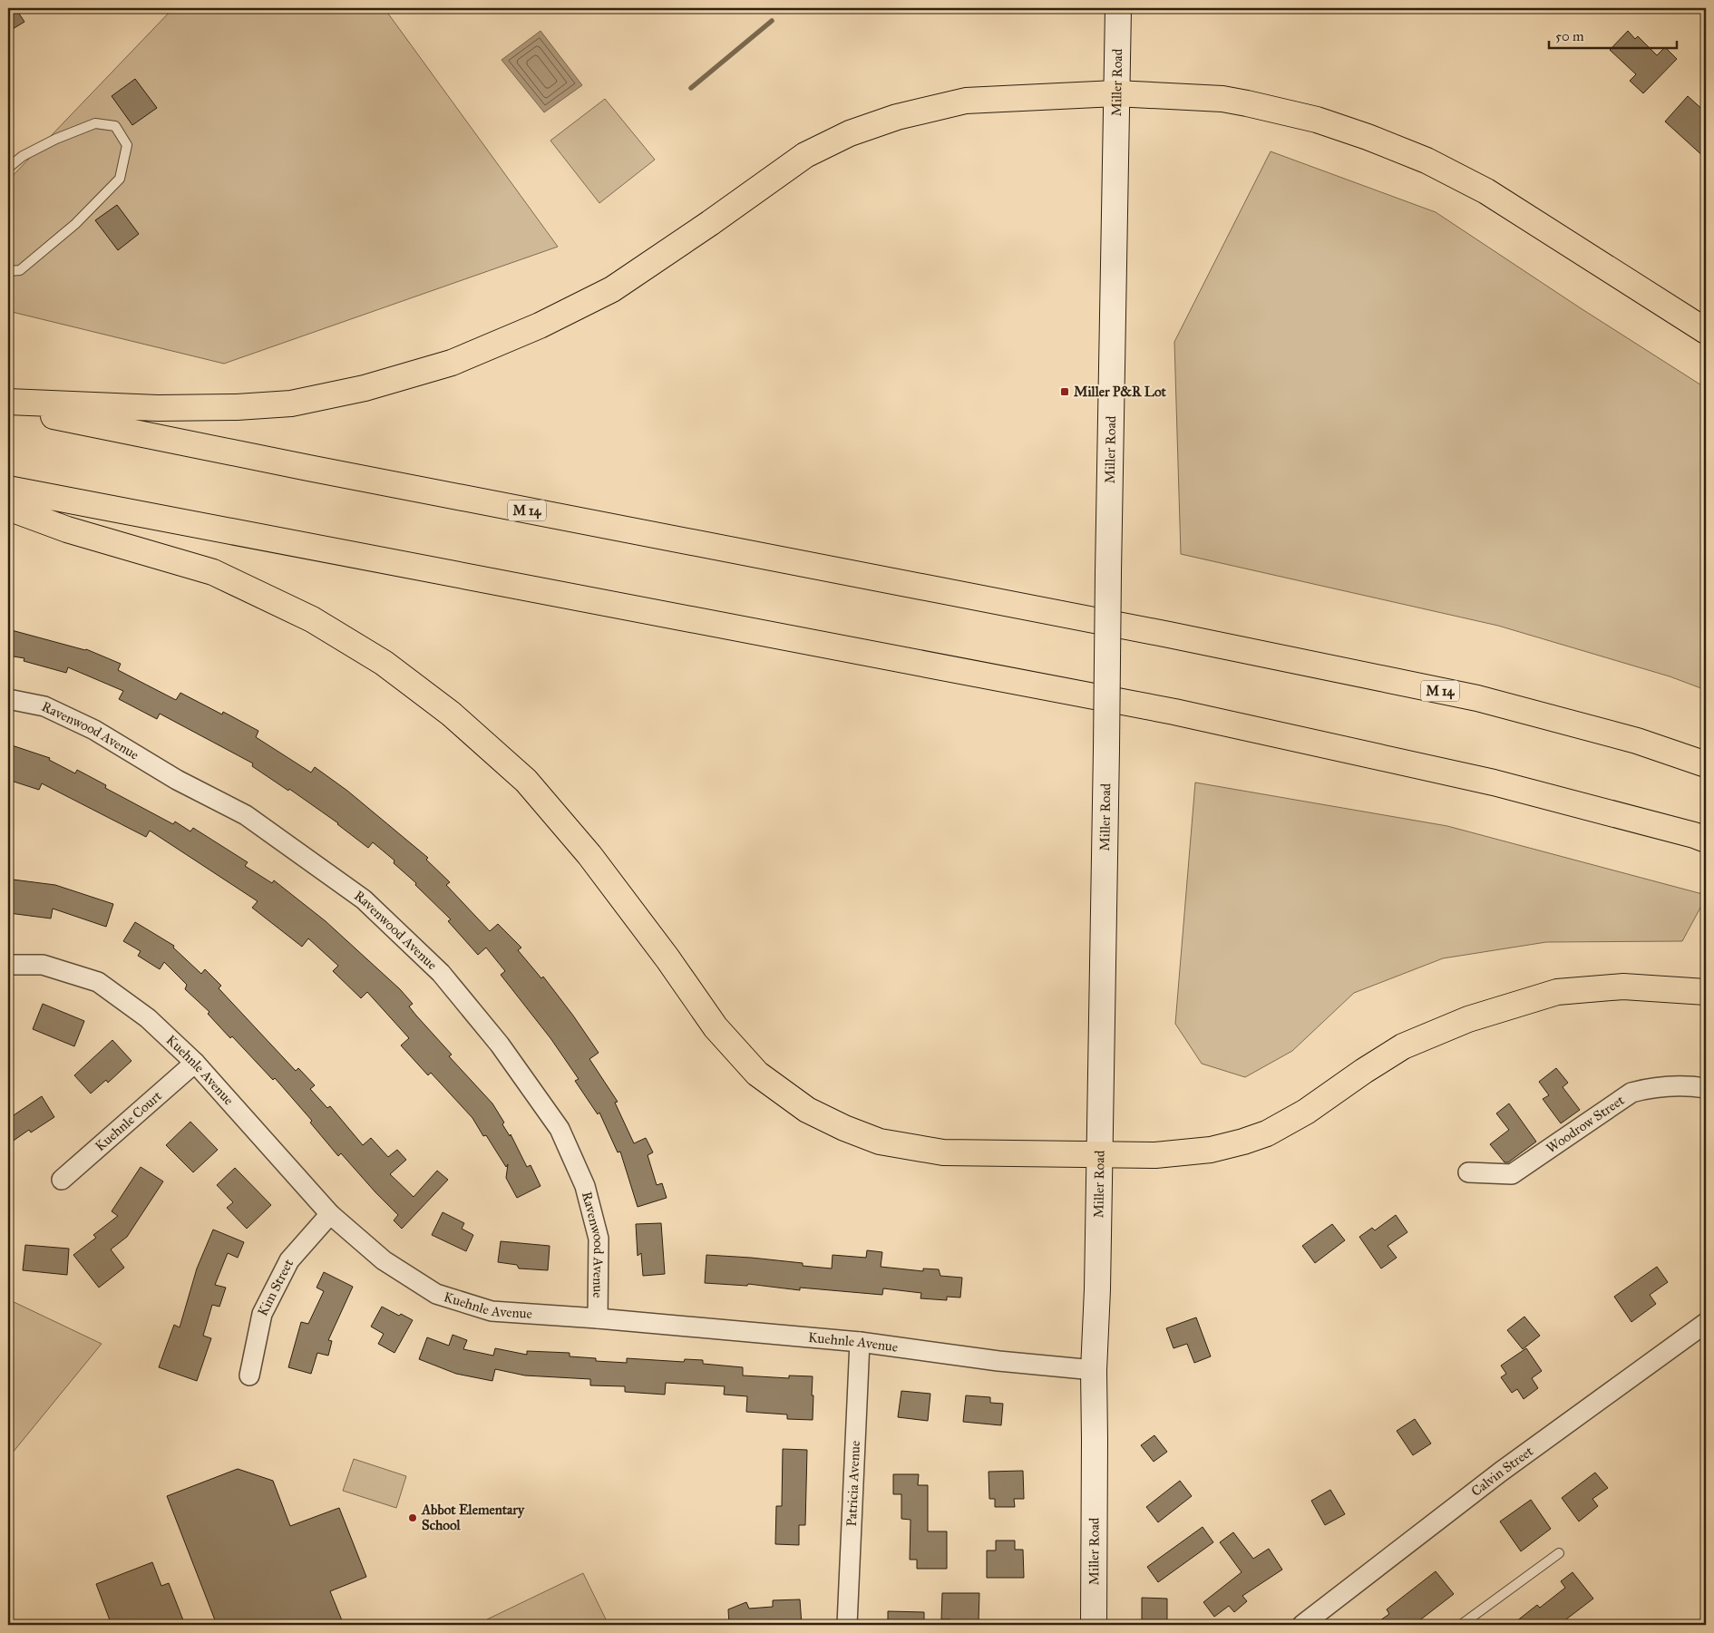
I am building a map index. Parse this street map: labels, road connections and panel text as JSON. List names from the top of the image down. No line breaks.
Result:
{"streets":{"highway":["M 14"],"main road":["Miller Road"],"street":["Ravenwood Avenue","Kuehnle Avenue","Kuehnle Court","Woodrow Street","Kim Street","Calvin Street","Patricia Avenue"]},"crossings":[["Miller Road","Kuehnle Avenue"],["Ravenwood Avenue","Kuehnle Avenue"],["Kuehnle Avenue","Kuehnle Court"],["Kuehnle Avenue","Kim Street"],["Kuehnle Avenue","Patricia Avenue"]],"places":{"transit":["Miller P&R Lot"],"other":["Abbot Elementary School"]},"scale_bar":"50 m"}
